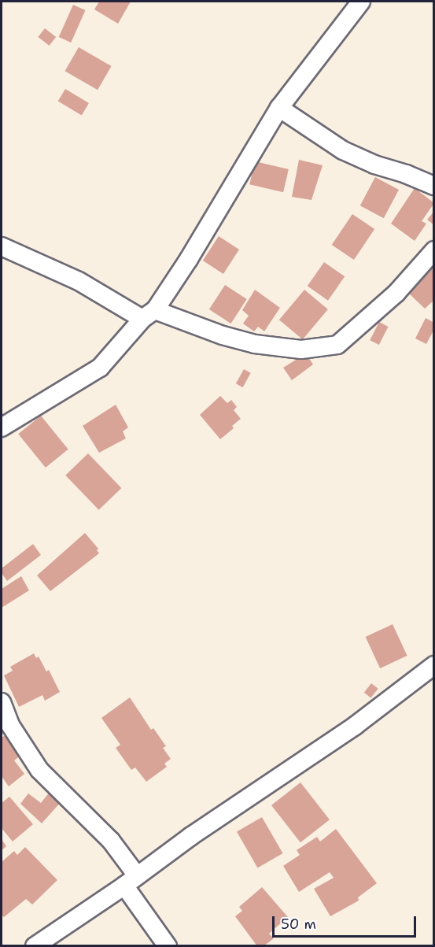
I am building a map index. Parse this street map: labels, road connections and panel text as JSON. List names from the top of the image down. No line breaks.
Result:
{"scale_bar":"50 m"}
